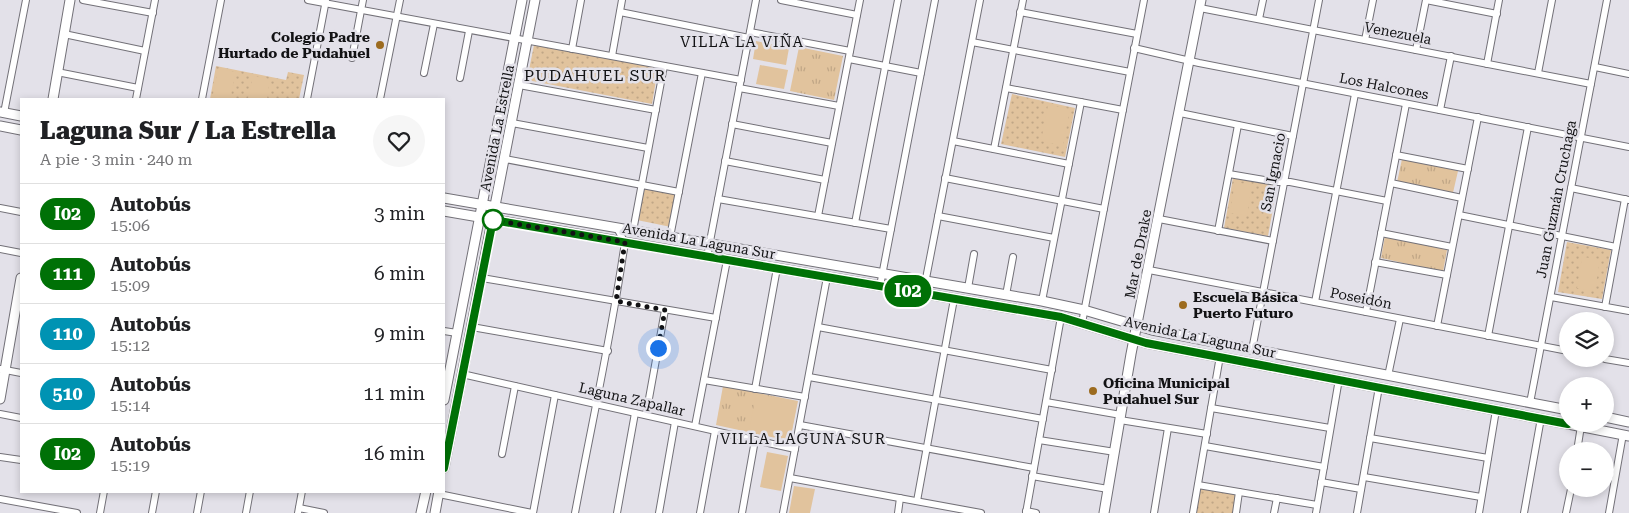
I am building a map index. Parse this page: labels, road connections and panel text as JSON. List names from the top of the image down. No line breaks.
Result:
{"streets":{"street":["Venezuela","Los Halcones","Avenida La Estrella","San Ignacio","Juan Guzmán Cruchaga","Avenida La Laguna Sur","Mar de Drake","Poseidón","Laguna Zapallar"]},"crossings":[["Venezuela","San Ignacio"],["Venezuela","Juan Guzmán Cruchaga"],["Venezuela","Mar de Drake"],["Los Halcones","San Ignacio"],["Los Halcones","Juan Guzmán Cruchaga"],["Los Halcones","Mar de Drake"],["Avenida La Estrella","Avenida La Laguna Sur"],["Avenida La Estrella","Laguna Zapallar"],["San Ignacio","Avenida La Laguna Sur"],["San Ignacio","Poseidón"],["Juan Guzmán Cruchaga","Avenida La Laguna Sur"],["Juan Guzmán Cruchaga","Poseidón"],["Avenida La Laguna Sur","Mar de Drake"],["Mar de Drake","Poseidón"]],"districts":["VILLA LA VIÑA","PUDAHUEL SUR","VILLA LAGUNA SUR"],"places":["Colegio Padre Hurtado de Pudahuel","Escuela Básica Puerto Futuro","Oficina Municipal Pudahuel Sur"],"lines":["bus line I02"],"page":{"on_map":"I02","heading":["Laguna Sur / La Estrella","A pie · 3 min · 240 m"],"list":[{"mark":"I02","name":"Autobús","note":"15:06","value":"3 min"},{"mark":"111","name":"Autobús","note":"15:09","value":"6 min"},{"mark":"110","name":"Autobús","note":"15:12","value":"9 min"},{"mark":"510","name":"Autobús","note":"15:14","value":"11 min"},{"mark":"I02","name":"Autobús","note":"15:19","value":"16 min"}],"map_buttons":["+","−"]}}
